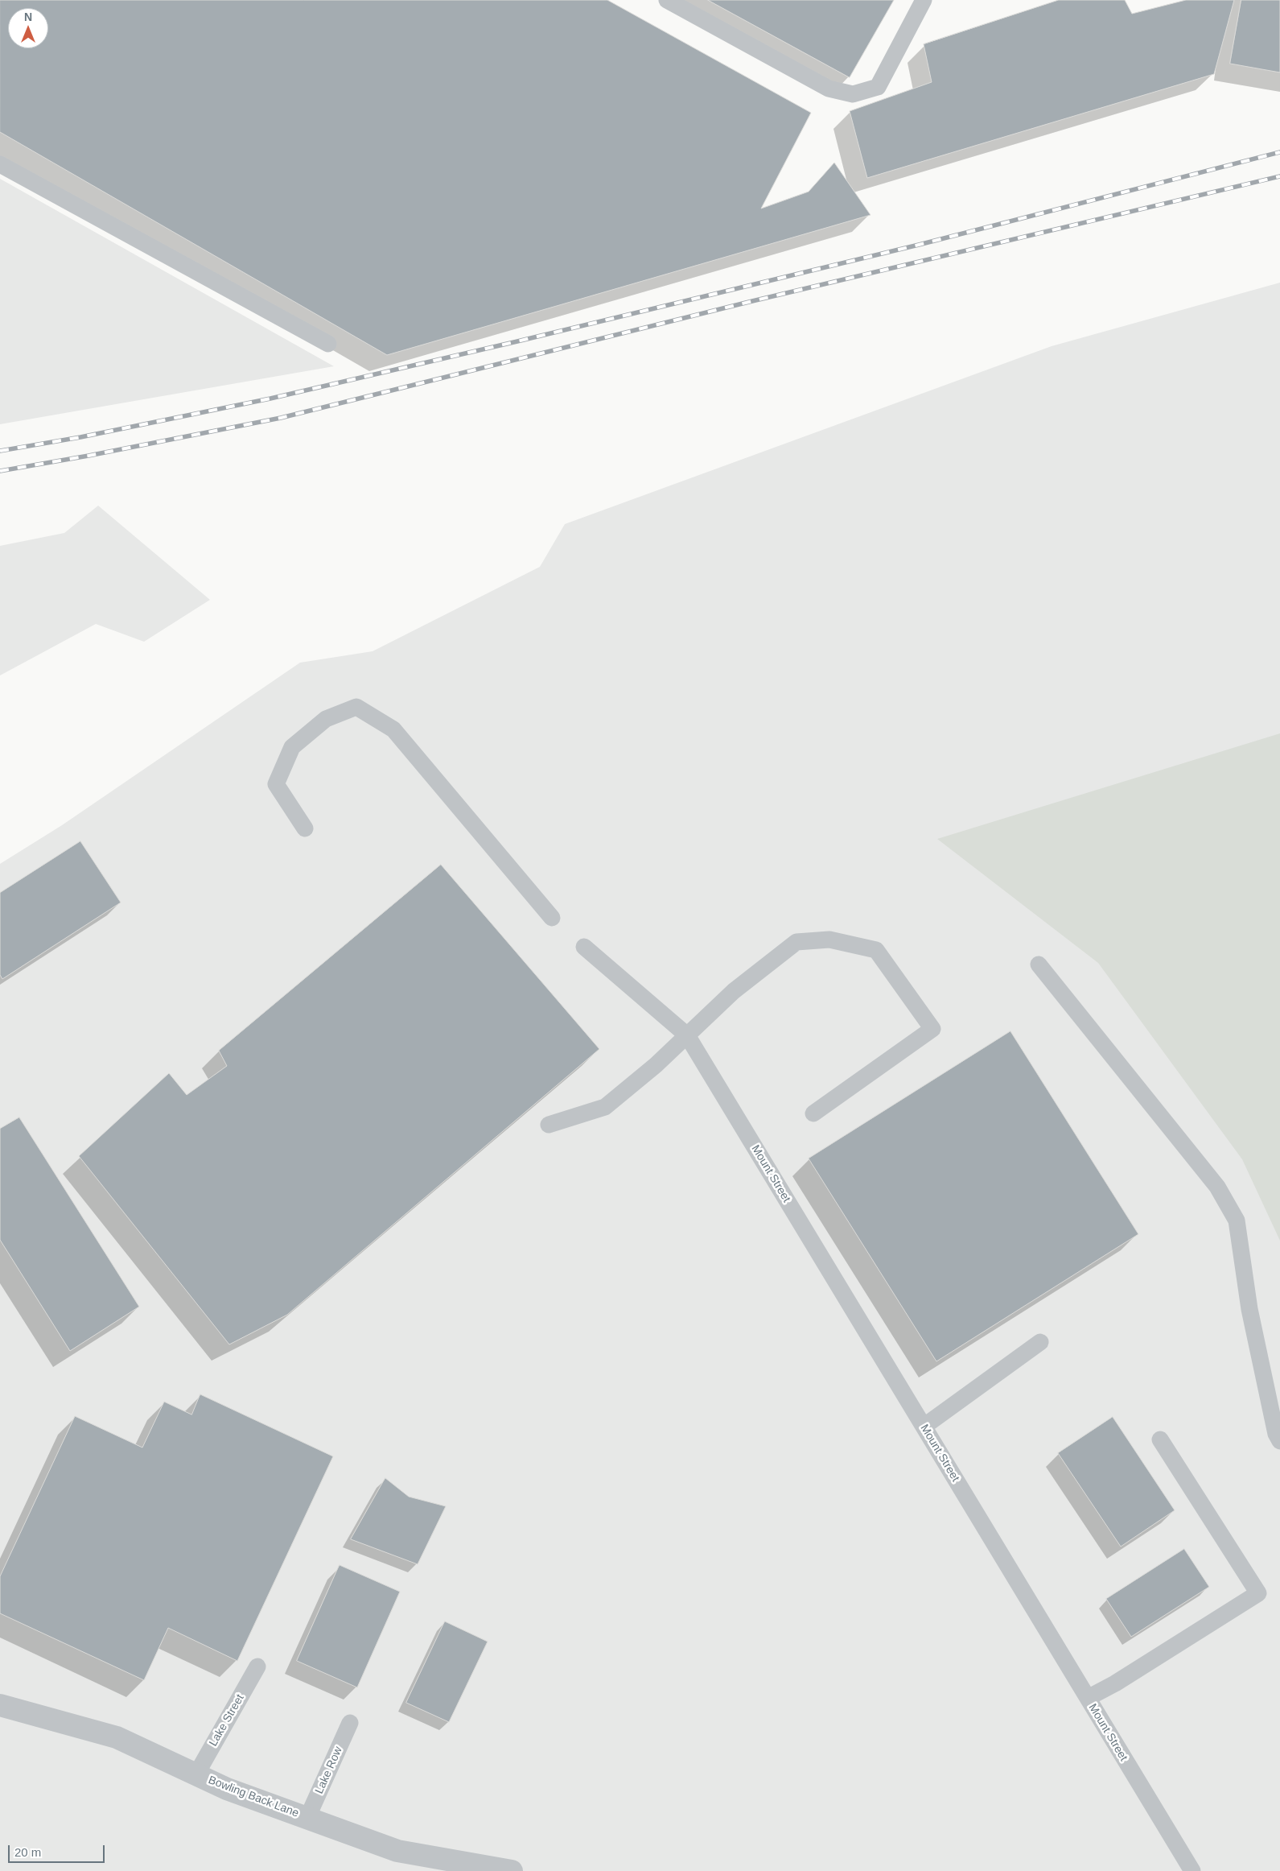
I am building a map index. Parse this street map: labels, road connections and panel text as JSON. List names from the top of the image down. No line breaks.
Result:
{"streets":{"street":["Bowling Back Lane"],"lane":["Mount Street","Lake Street","Lake Row"]},"crossings":[["Lake Street","Bowling Back Lane"],["Lake Row","Bowling Back Lane"]],"scale_bar":"20 m","north":"top"}
